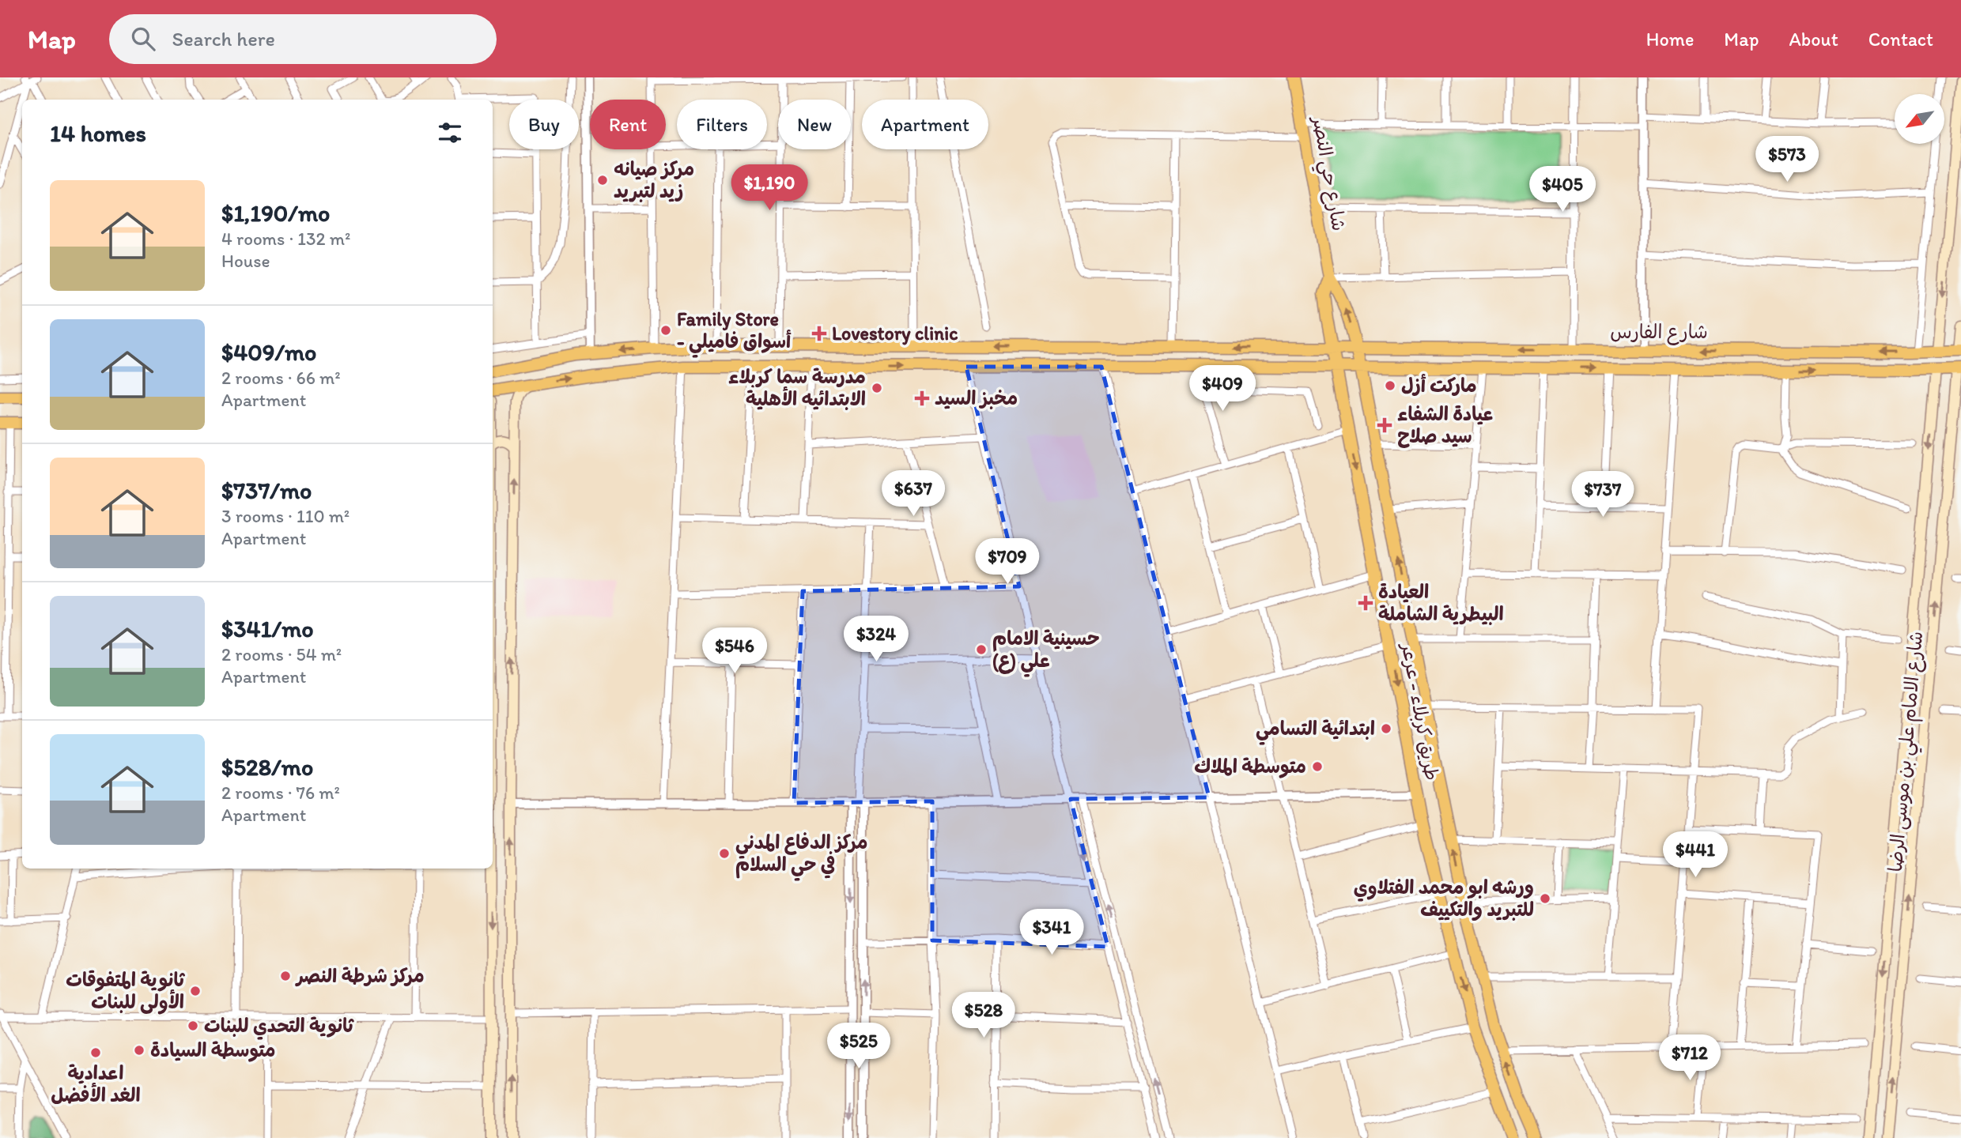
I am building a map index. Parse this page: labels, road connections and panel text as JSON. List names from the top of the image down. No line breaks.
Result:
{"streets":{"main road":["شارع حي النصر","شارع الفارس","طريق كربلاء - عرعر","شارع الامام علي بن موسى الرضا"]},"crossings":[["شارع حي النصر","طريق كربلاء - عرعر"],["شارع الفارس","طريق كربلاء - عرعر"],["شارع الفارس","شارع الامام علي بن موسى الرضا"]],"places":{"other":["مركز صيانه زيد لتبريد","Family Store - أسواق فاميلي","ماركت أزل","مدرسة سما كربلاء الابتدائيه الأهلية","حسينية الامام علي (ع)","ابتدائية التسامي","متوسطة الملاك","مركز الدفاع المدني في حي السلام","ورشه ابو محمد الفتلاوي للتبريد والتكييف","مركز شرطة النصر","ثانوية المتفوقات الأولى للبنات","ثانوية التحدي للبنات","متوسطة السيادة","اعدادية الغد الأفضل"],"health":["Lovestory clinic","مخبز السيد","عيادة الشفاء سيد صلاح","العيادة البيطرية الشاملة"]},"north":"bottom left","page":{"header":"Map","search":"Search here","nav":["Home","Map","About","Contact"],"chip":["Buy","Rent","Filters","New","Apartment"],"heading":"14 homes","price":["$573","$1,190","$405","$409","$637","$737","$709","$324","$546","$441","$341","$528","$525","$712"],"list":[{"name":"$1,190/mo","note":"4 rooms · 132 m² · House"},{"name":"$409/mo","note":"2 rooms · 66 m² · Apartment"},{"name":"$737/mo","note":"3 rooms · 110 m² · Apartment"},{"name":"$341/mo","note":"2 rooms · 54 m² · Apartment"},{"name":"$528/mo","note":"2 rooms · 76 m² · Apartment"}]}}
